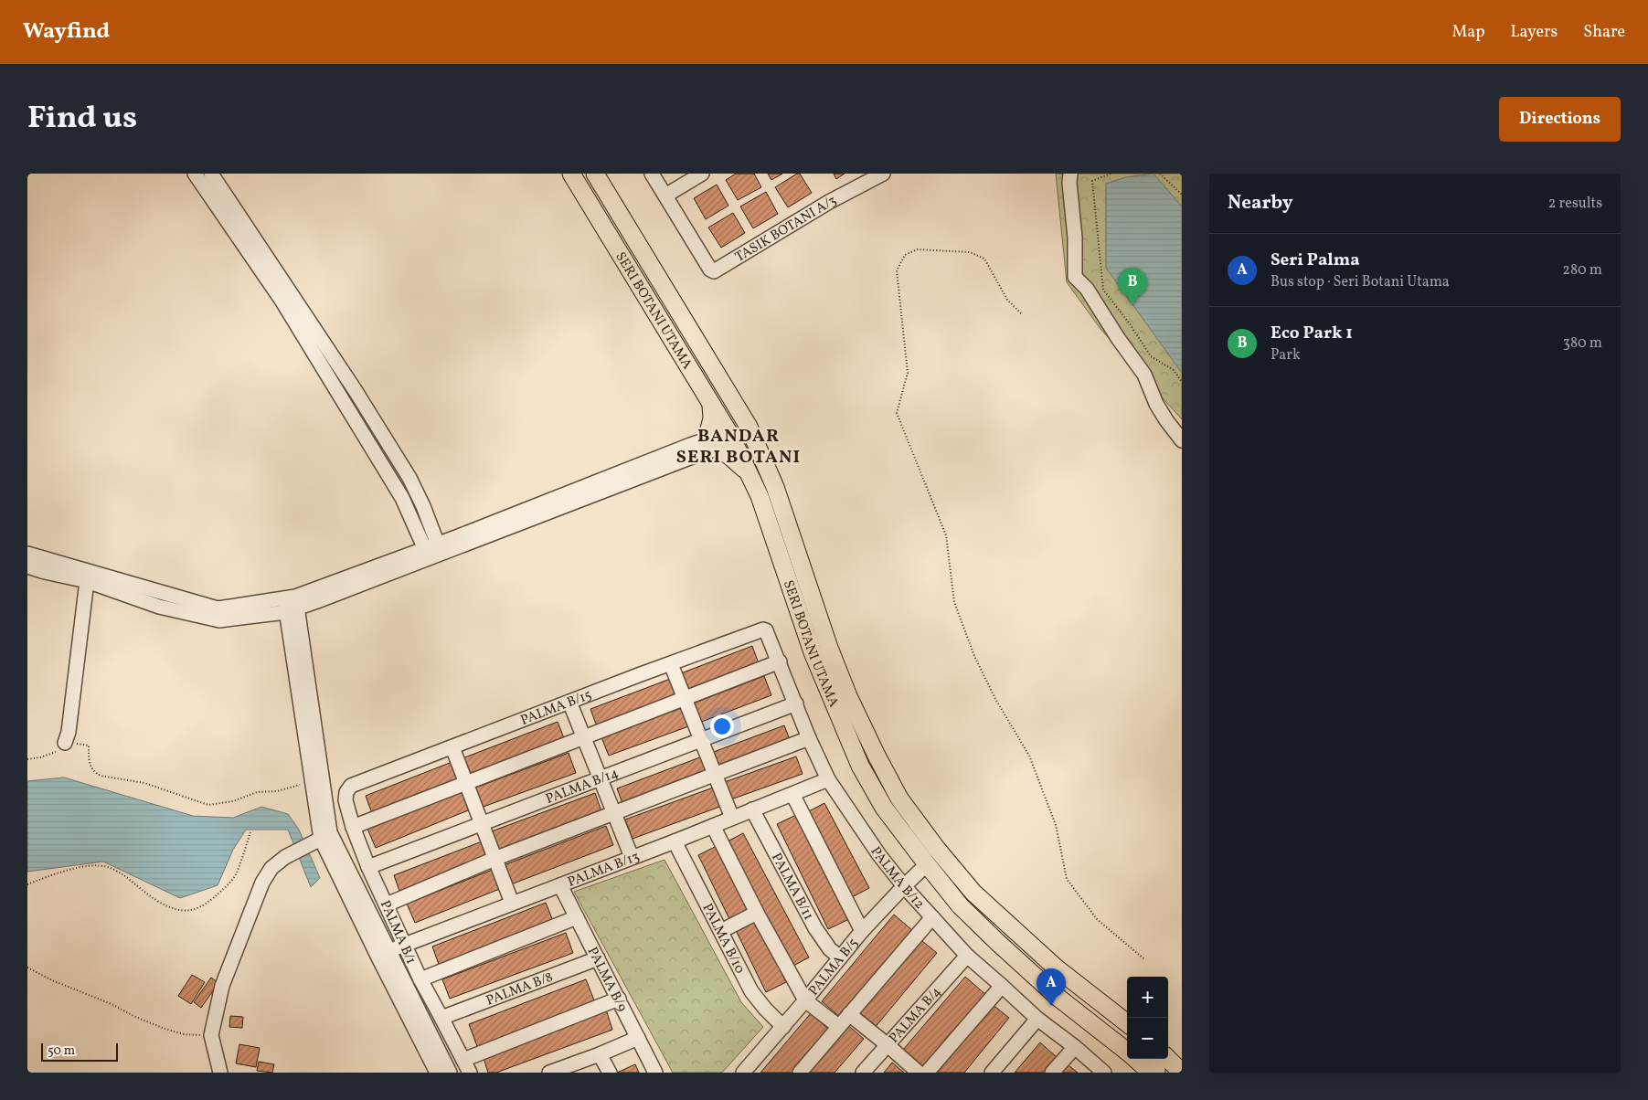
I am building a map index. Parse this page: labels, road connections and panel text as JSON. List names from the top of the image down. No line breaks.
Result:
{"streets":{"main road":["SERI BOTANI UTAMA"],"street":["TASIK BOTANI A/3","PALMA B/15","PALMA B/14","PALMA B/13","PALMA B/12","PALMA B/11","PALMA B/1","PALMA B/10","PALMA B/5","PALMA B/9","PALMA B/8","PALMA B/4"]},"crossings":[["SERI BOTANI UTAMA","PALMA B/5"],["PALMA B/15","PALMA B/12"],["PALMA B/15","PALMA B/1"],["PALMA B/14","PALMA B/12"],["PALMA B/14","PALMA B/1"],["PALMA B/13","PALMA B/12"],["PALMA B/13","PALMA B/11"],["PALMA B/13","PALMA B/1"],["PALMA B/13","PALMA B/10"],["PALMA B/13","PALMA B/9"],["PALMA B/12","PALMA B/5"],["PALMA B/12","PALMA B/4"],["PALMA B/11","PALMA B/5"],["PALMA B/1","PALMA B/8"],["PALMA B/10","PALMA B/5"],["PALMA B/9","PALMA B/8"]],"districts":["BANDAR SERI BOTANI"],"scale_bar":"50 m","page":{"header":"Wayfind","nav":["Map","Layers","Share"],"title":"Find us","buttons":"Directions","heading":["Nearby","2 results"],"list":[{"mark":"A","name":"Seri Palma","note":"Bus stop · Seri Botani Utama","value":"280 m"},{"mark":"B","name":"Eco Park 1","note":"Park","value":"380 m"}],"pins":["B","A"],"map_buttons":["+","−"],"scale":"50 m"}}
